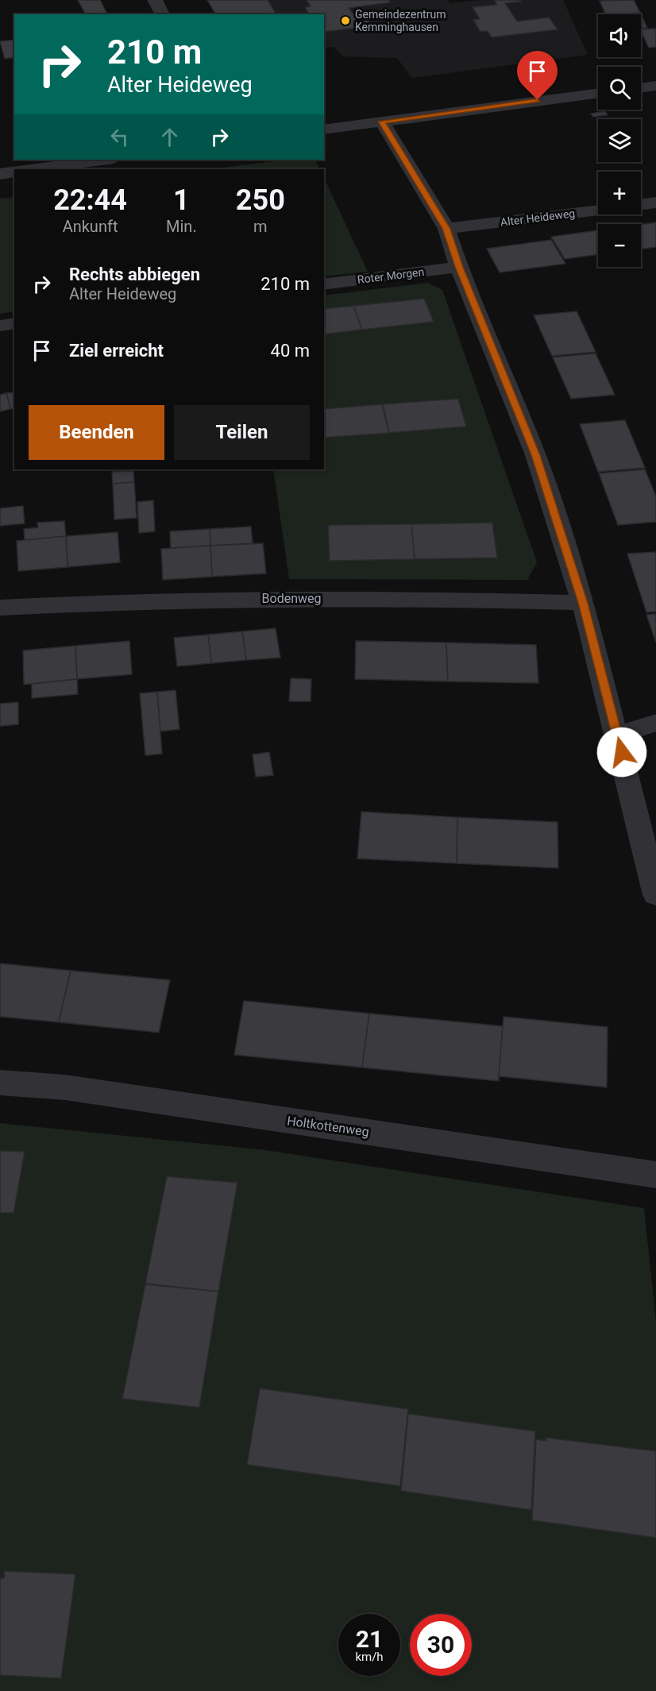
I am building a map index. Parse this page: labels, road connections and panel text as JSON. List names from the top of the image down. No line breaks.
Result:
{"streets":{"street":["Alter Heideweg","Roter Morgen","Bodenweg","Holtkottenweg"]},"places":["Gemeindezentrum Kemminghausen"],"page":{"map_buttons":["+","−"],"turn":["210 m","Alter Heideweg"],"eta":["22:44","Ankunft","1","Min.","250","m"],"list":[{"name":"Rechts abbiegen","note":"Alter Heideweg","value":"210 m"},{"name":"Ziel erreicht","value":"40 m"}],"buttons":["Beenden","Teilen"],"speed":"21 km/h","limit":"30"}}
